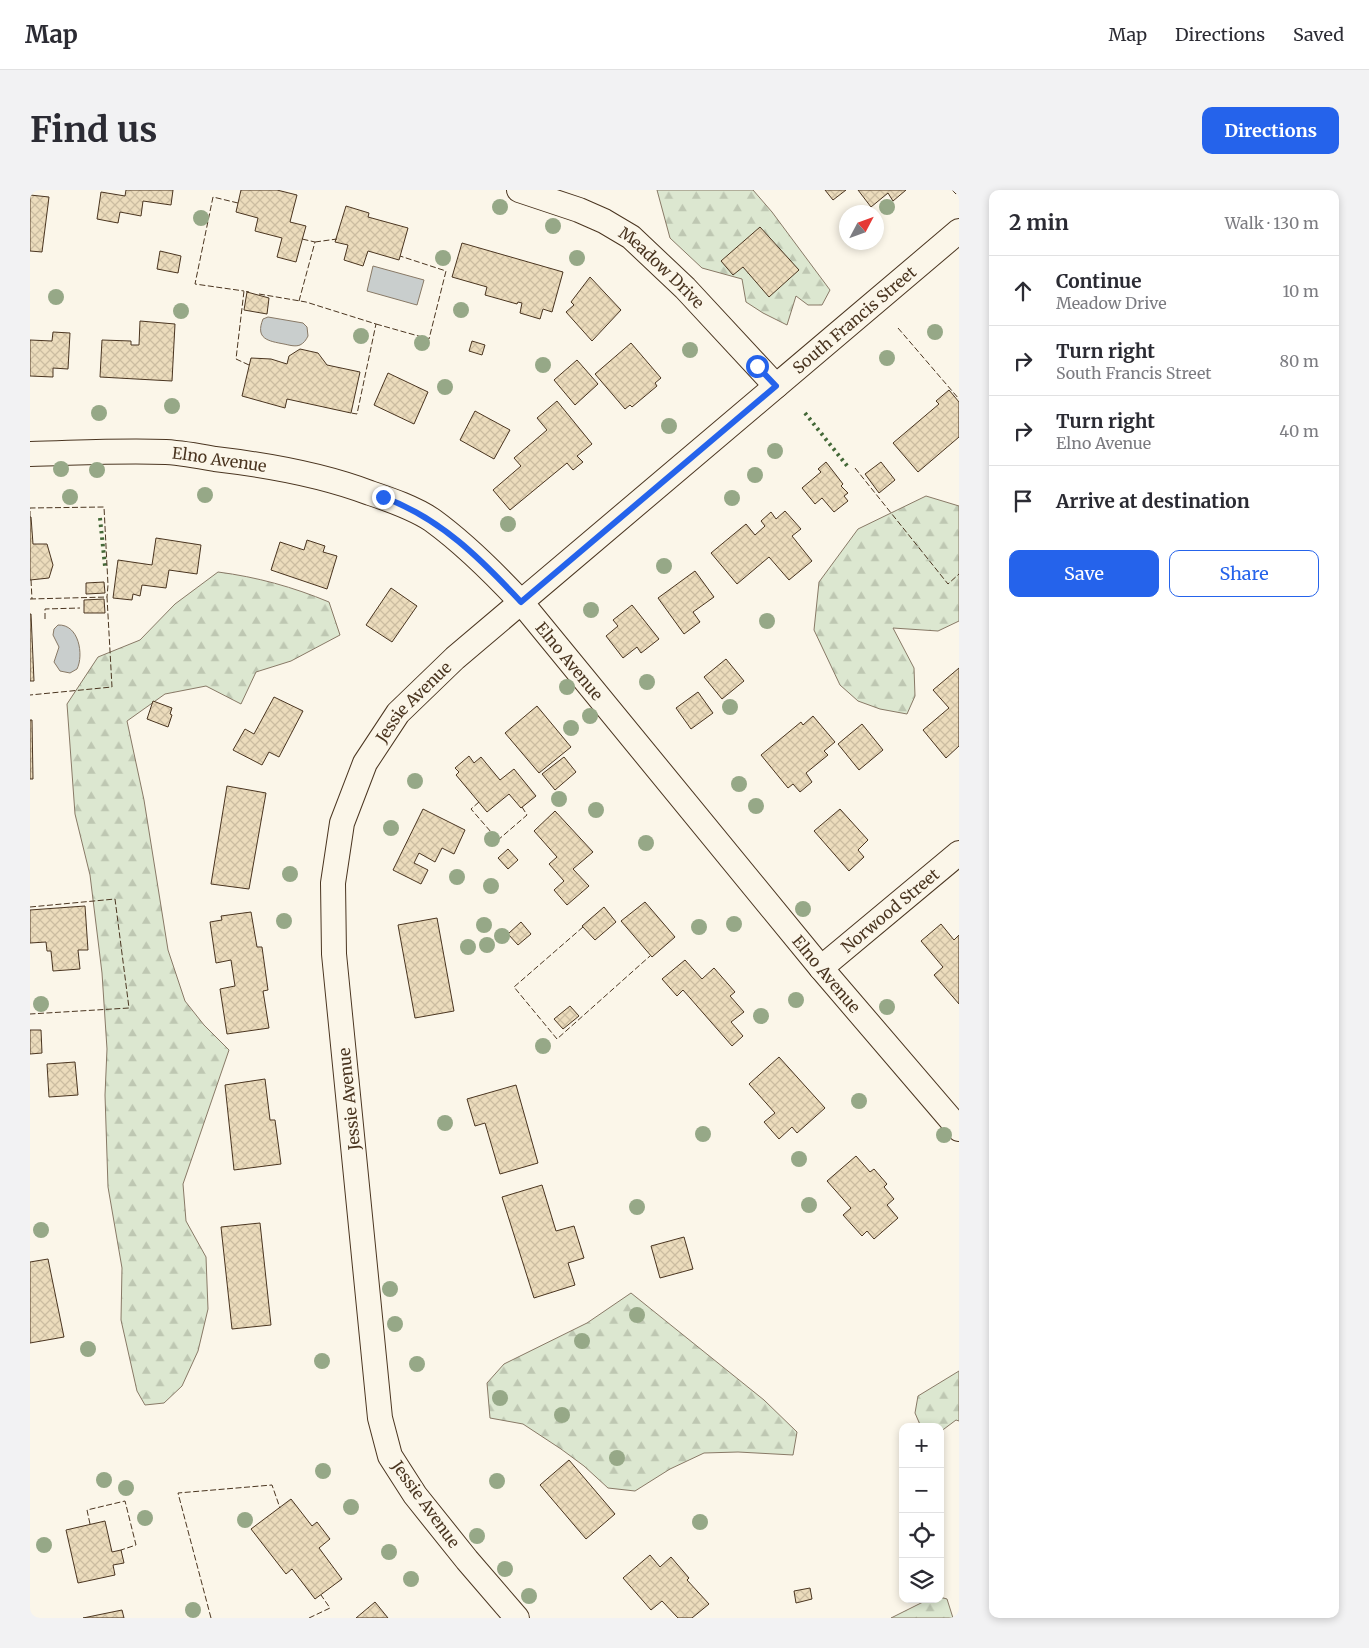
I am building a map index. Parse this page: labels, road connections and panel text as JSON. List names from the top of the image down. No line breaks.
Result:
{"streets":{"street":["Meadow Drive","South Francis Street","Elno Avenue","Jessie Avenue","Norwood Street"]},"crossings":[["Meadow Drive","South Francis Street"],["South Francis Street","Elno Avenue"],["South Francis Street","Jessie Avenue"],["Elno Avenue","Jessie Avenue"],["Elno Avenue","Norwood Street"]],"north":"top right","page":{"header":"Map","nav":["Map","Directions","Saved"],"buttons":["Directions",["Save","Share"]],"title":"Find us","heading":["2 min","Walk · 130 m"],"list":[["Continue","Meadow Drive","10 m"],["Turn right","South Francis Street","80 m"],["Turn right","Elno Avenue","40 m"],"Arrive at destination"],"map_buttons":["+","−"]}}
